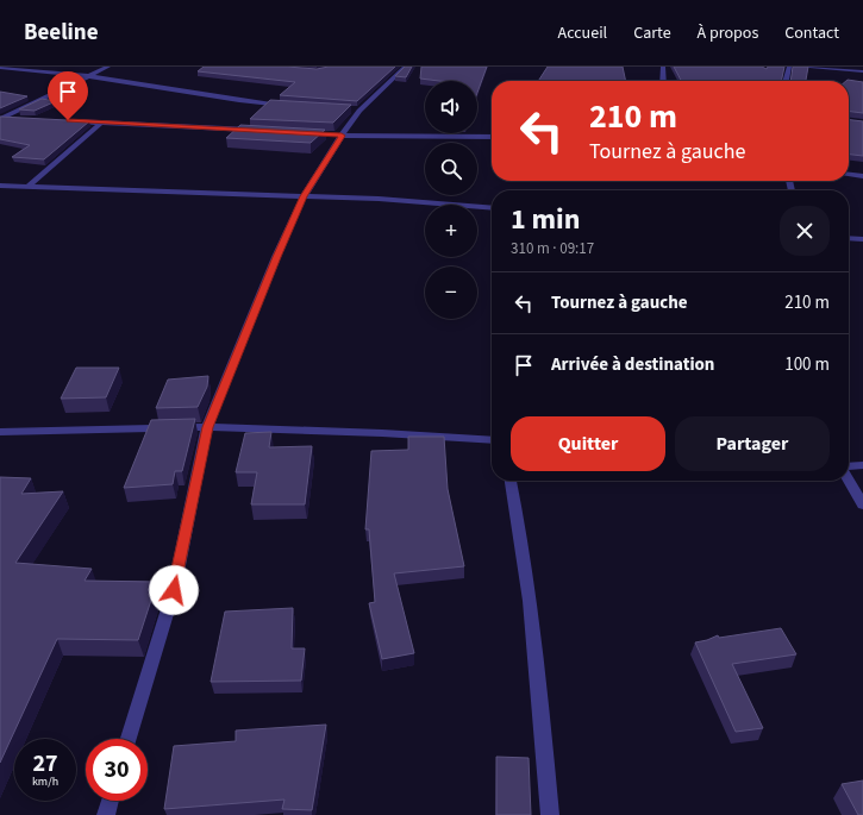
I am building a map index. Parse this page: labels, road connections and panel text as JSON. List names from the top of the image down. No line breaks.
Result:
{"page":{"header":"Beeline","nav":["Accueil","Carte","À propos","Contact"],"map_buttons":["+","−"],"turn":["210 m","Tournez à gauche"],"heading":["1 min","310 m · 09:17"],"list":[{"name":"Tournez à gauche","value":"210 m"},{"name":"Arrivée à destination","value":"100 m"}],"buttons":["Quitter","Partager"],"speed":"27 km/h","limit":"30"}}
